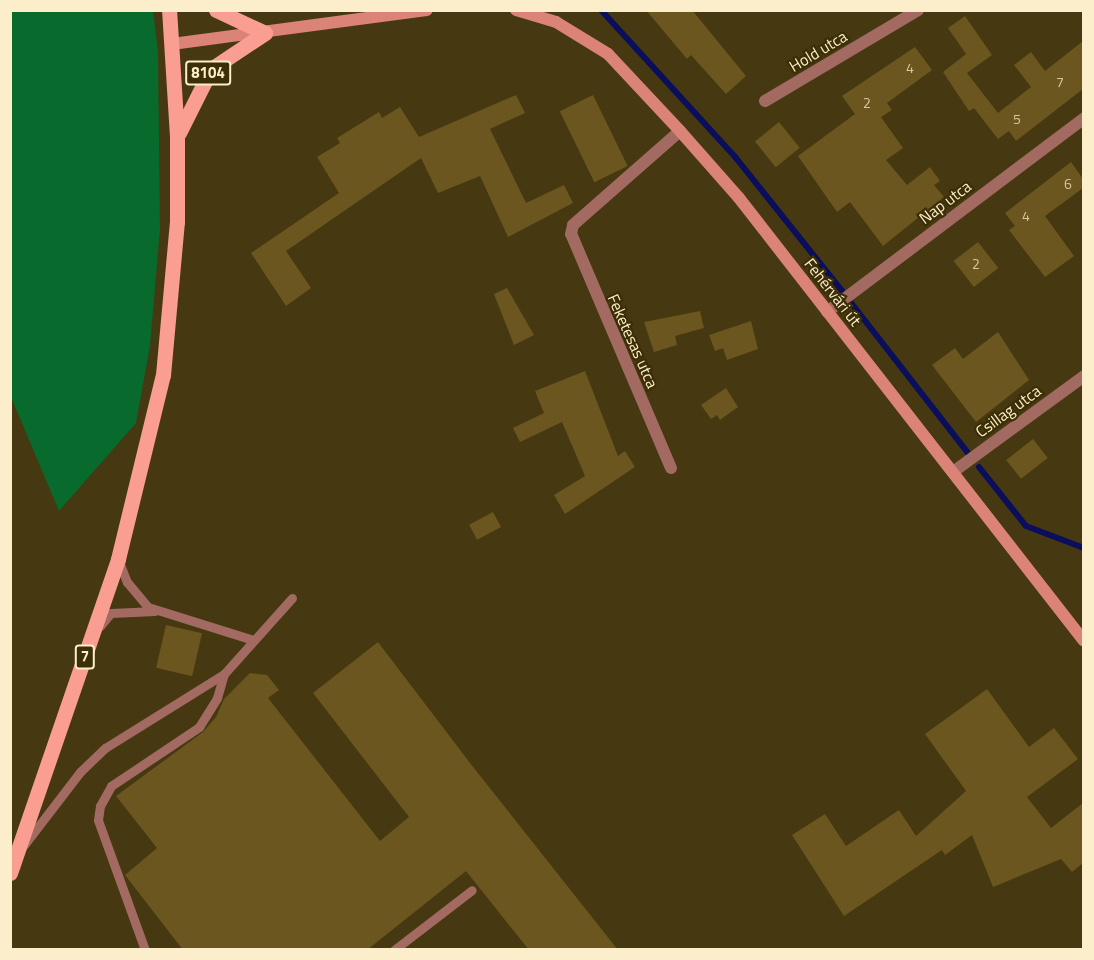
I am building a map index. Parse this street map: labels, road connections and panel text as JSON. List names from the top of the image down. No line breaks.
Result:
{"streets":{"main road":["8104","Fehérvári út","7"],"street":["Hold utca","Nap utca","Feketesas utca","Csillag utca"]},"crossings":[["8104","7"],["Nap utca","Fehérvári út"],["Fehérvári út","Feketesas utca"],["Fehérvári út","Csillag utca"]],"house_numbers":["4","7","2","5","6","4","2"]}
